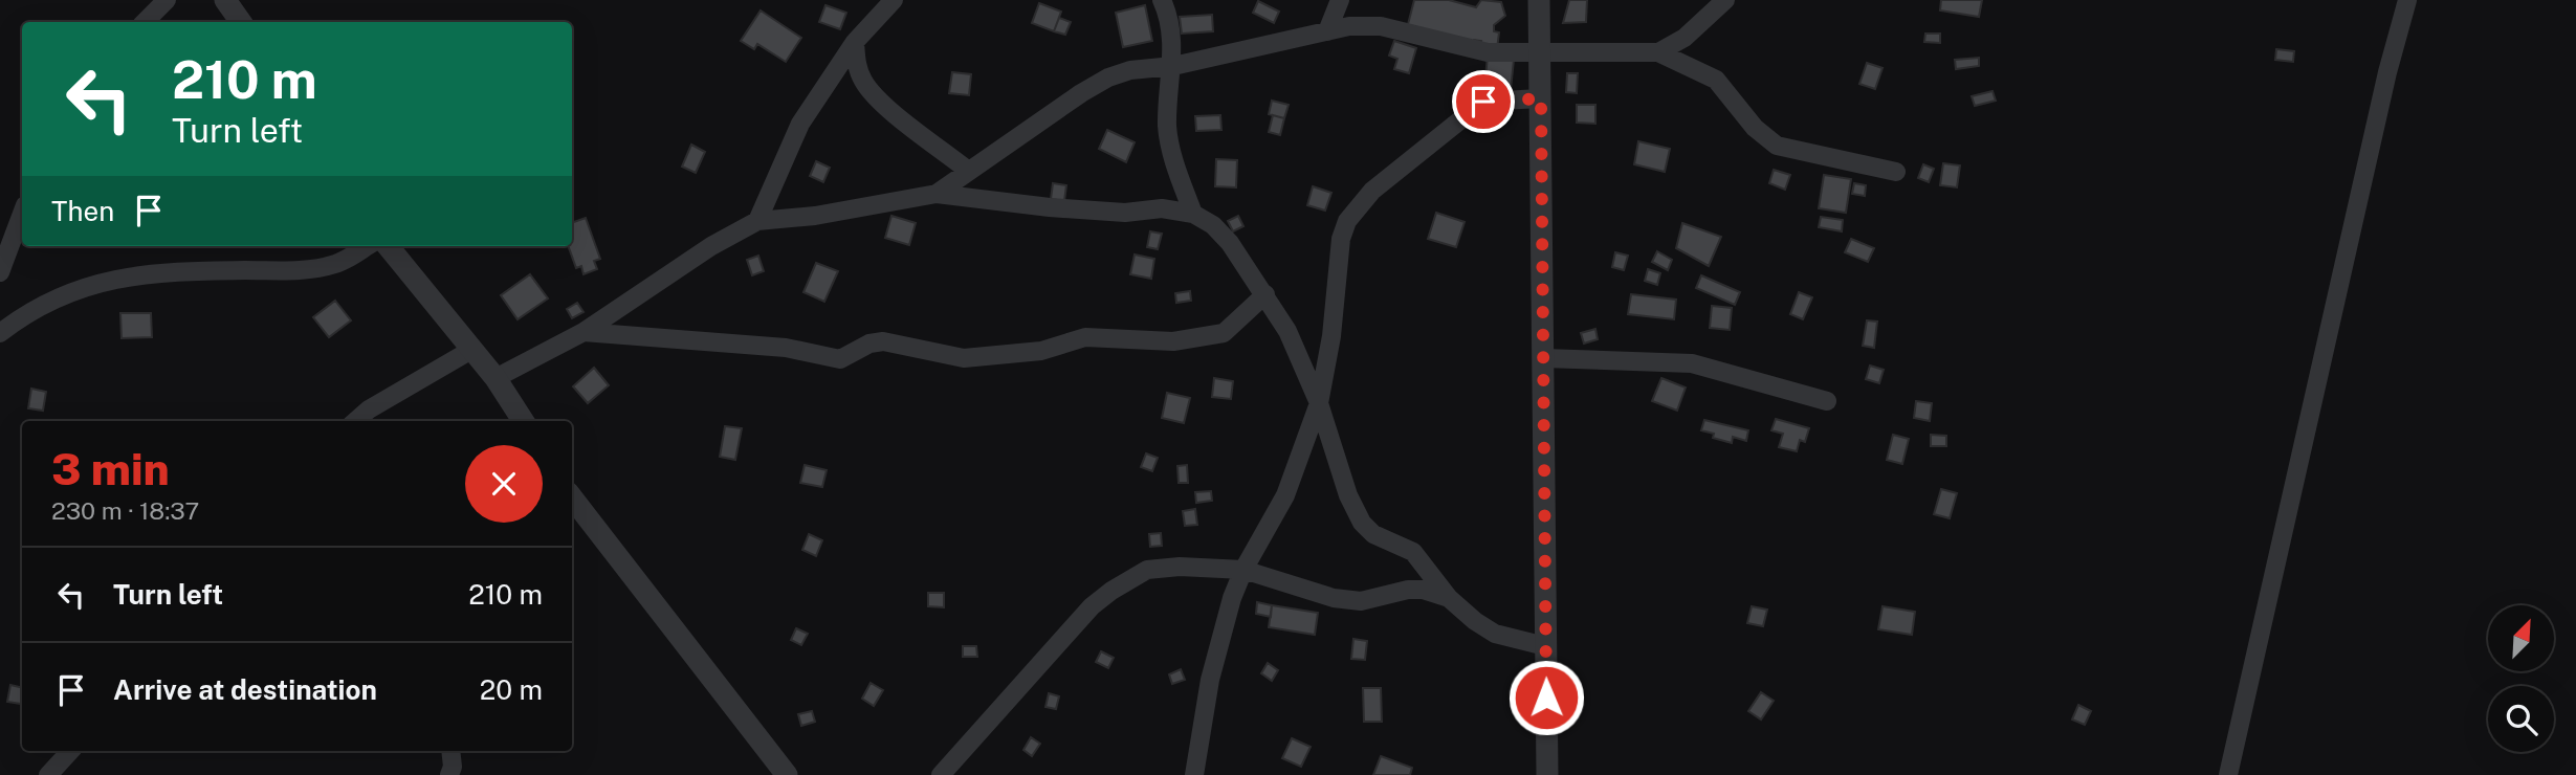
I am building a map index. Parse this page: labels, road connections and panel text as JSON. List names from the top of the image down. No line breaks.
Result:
{"north":"top right","page":{"turn":["210 m","Turn left"],"then":"Then","heading":["3 min","230 m · 18:37"],"list":[{"name":"Turn left","value":"210 m"},{"name":"Arrive at destination","value":"20 m"}]}}
